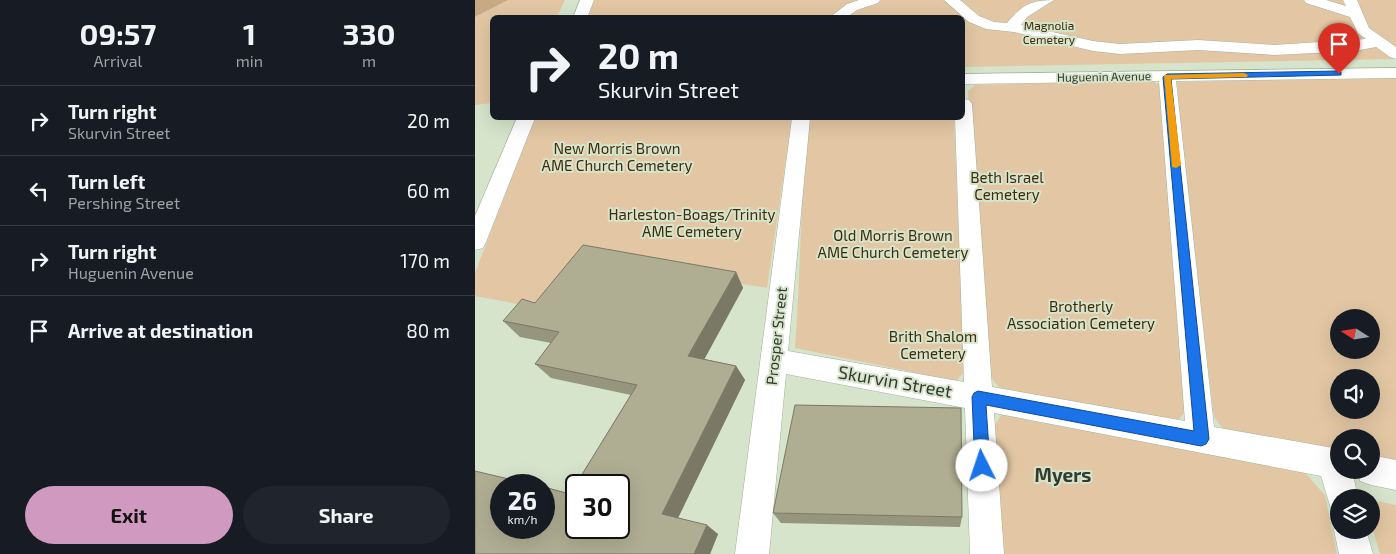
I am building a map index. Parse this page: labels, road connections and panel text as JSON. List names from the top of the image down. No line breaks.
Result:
{"streets":{"street":["Huguenin Avenue","Prosper Street","Skurvin Street"]},"crossings":[["Prosper Street","Skurvin Street"]],"districts":["Myers"],"parks":["Magnolia Cemetery","New Morris Brown AME Church Cemetery","Beth Israel Cemetery","Harleston-Boags/Trinity AME Cemetery","Old Morris Brown AME Church Cemetery","Brotherly Association Cemetery","Brith Shalom Cemetery"],"north":"left","page":{"eta":["09:57","Arrival","1","min","330","m"],"turn":["20 m","Skurvin Street"],"list":[{"name":"Turn right","note":"Skurvin Street","value":"20 m"},{"name":"Turn left","note":"Pershing Street","value":"60 m"},{"name":"Turn right","note":"Huguenin Avenue","value":"170 m"},{"name":"Arrive at destination","value":"80 m"}],"speed":"26 km/h","limit":"30","buttons":["Exit","Share"]}}
